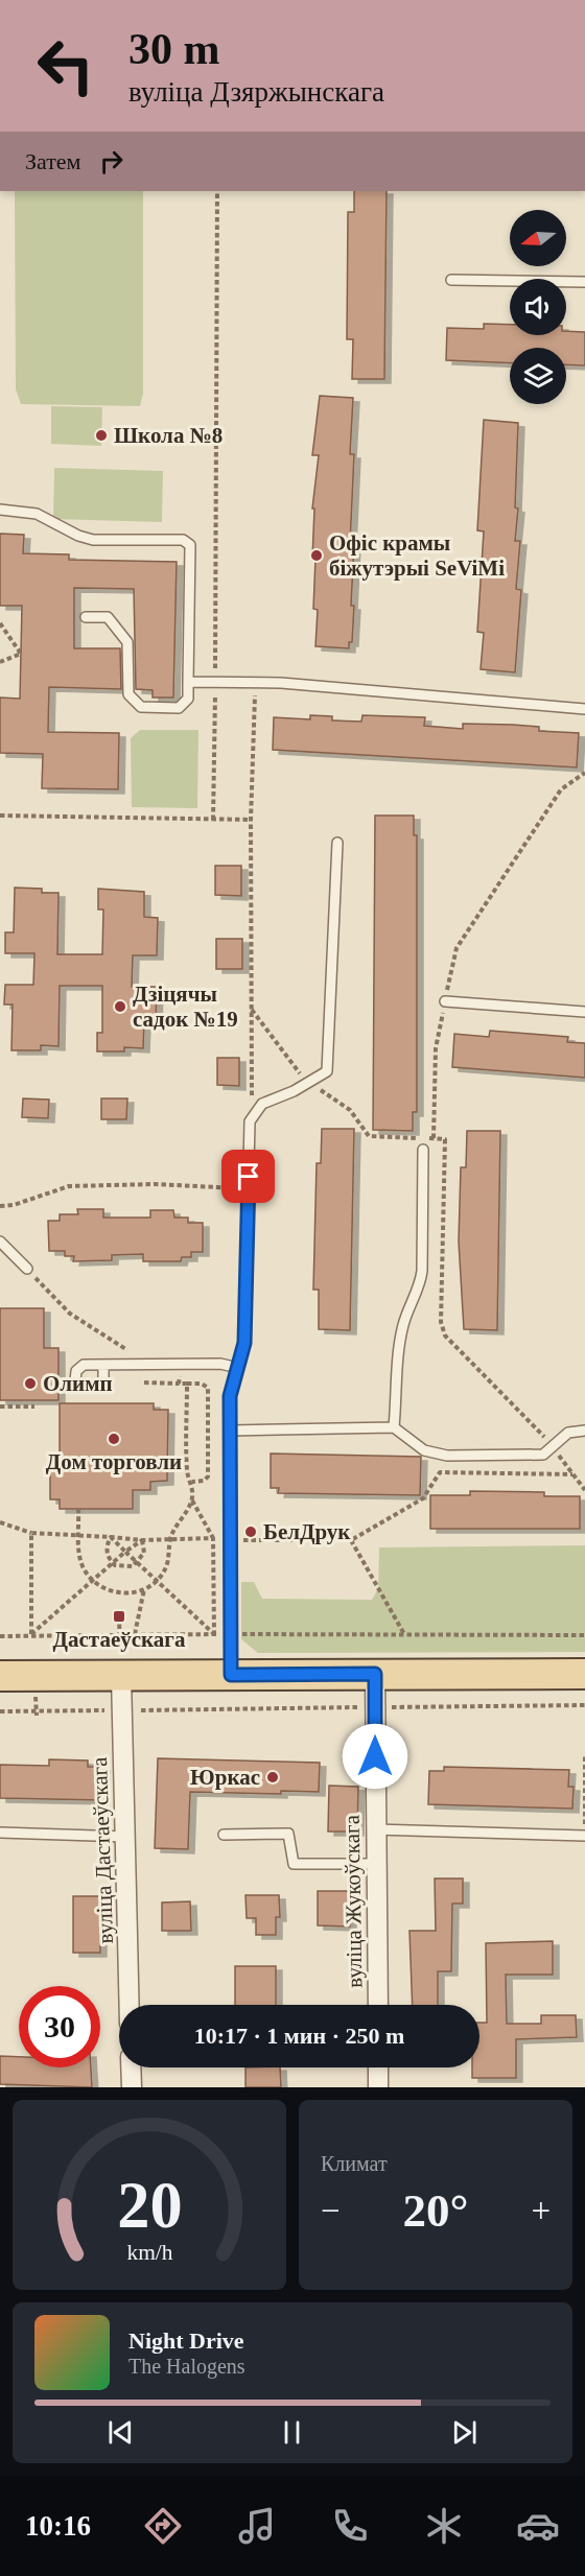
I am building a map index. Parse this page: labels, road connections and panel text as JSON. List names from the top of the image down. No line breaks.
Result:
{"streets":{"street":["вуліца Дастаеўскага","вуліца Жукоўскага"]},"places":{"other":["Школа №8","Офіс крамы біжутэрыі SeViMi","Дзіцячы садок №19","Олимп","Дом торговли","БелДрук","Юркас"],"transit":["Дастаеўскага"]},"north":"left","page":{"turn":["30 m","вуліца Дзяржынскага"],"then":"Затем","limit":"30","trip":"10:17 · 1 мин · 250 m","tile":"Климат","heat":["−","20°","+"],"song":["Night Drive","The Halogens"],"tabs":"10:16","gauge":["20","km/h"]}}
